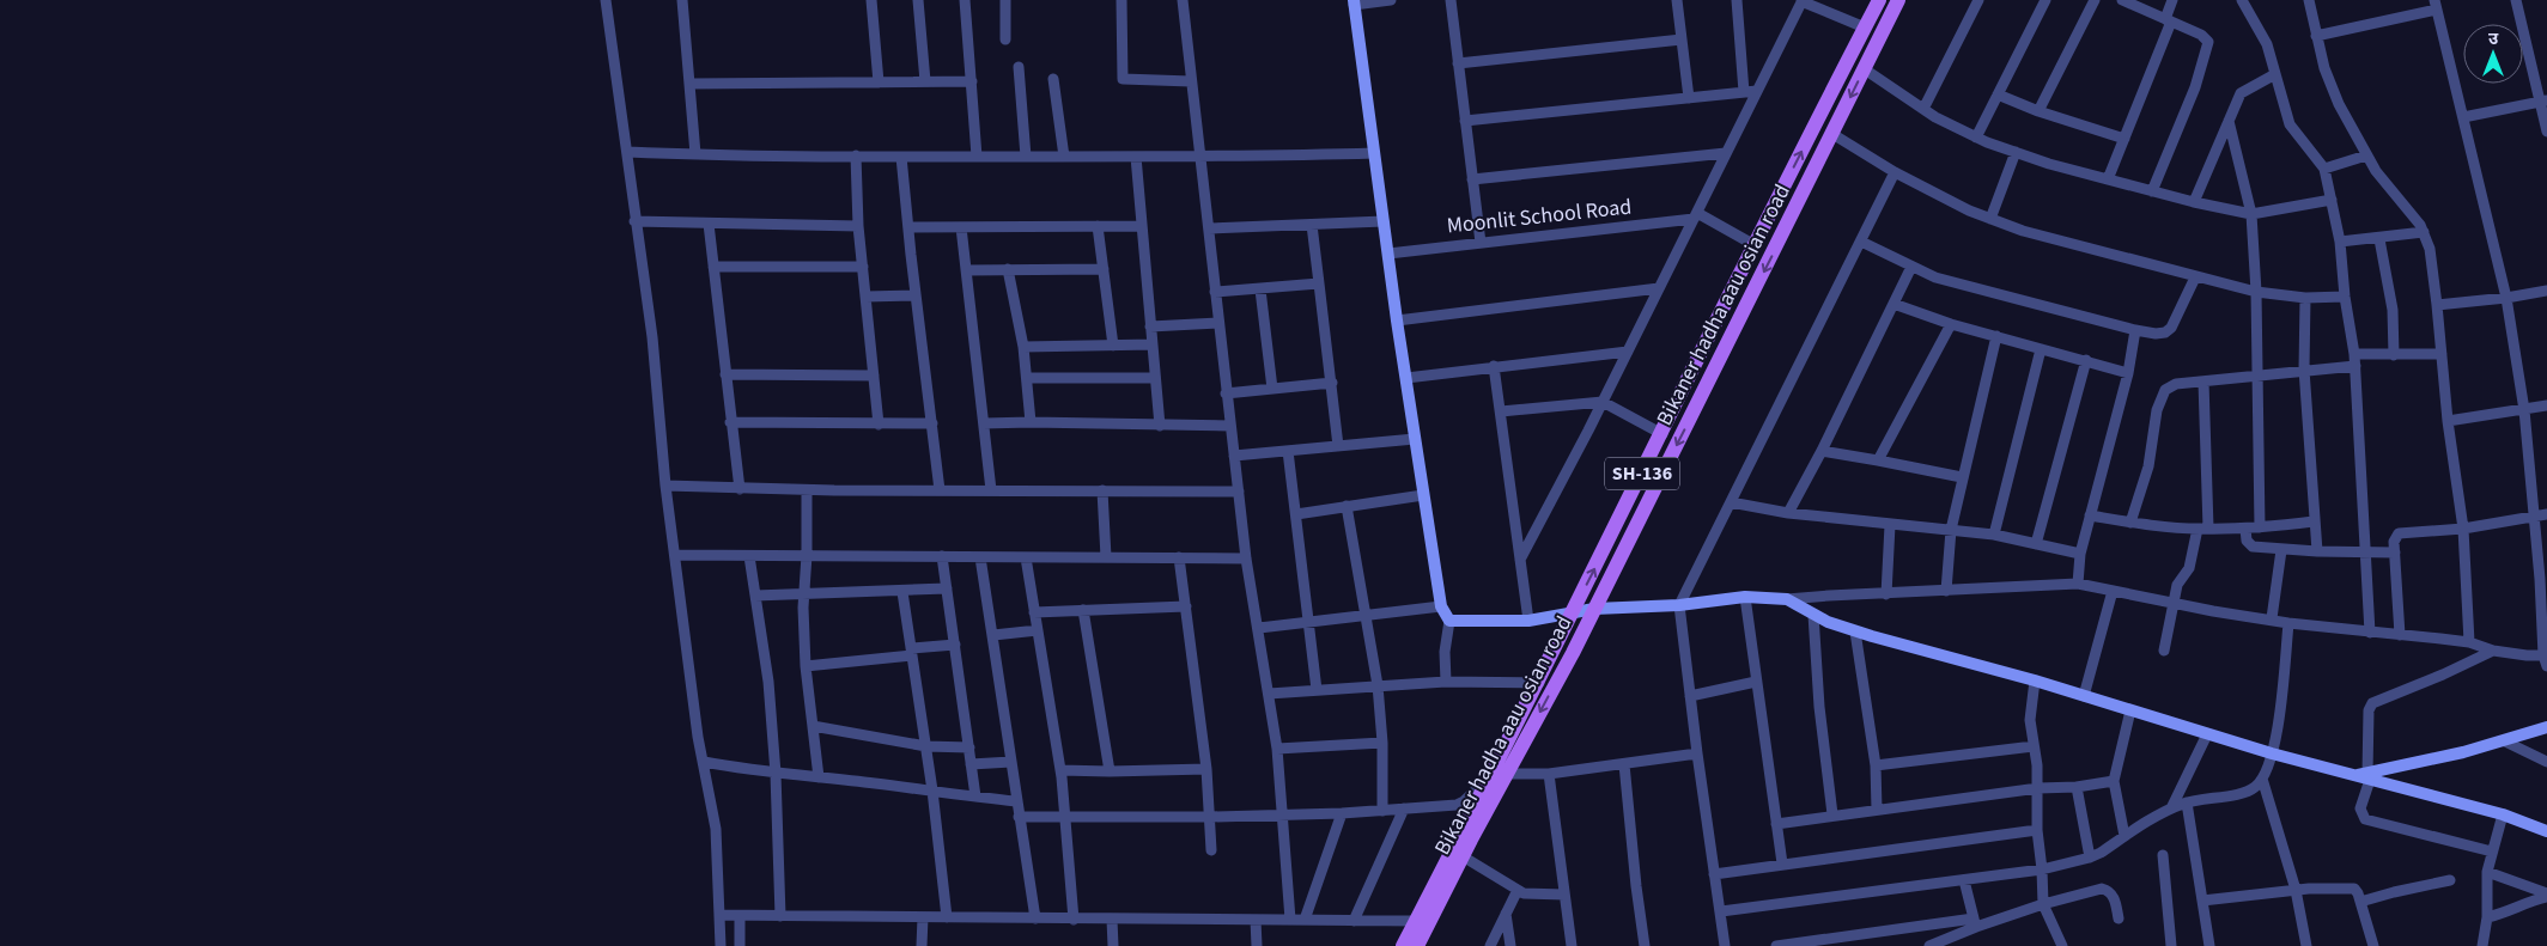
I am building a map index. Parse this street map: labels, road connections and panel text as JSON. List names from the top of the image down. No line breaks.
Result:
{"streets":{"main road":["Bikaner hadha aau osian road","SH-136"],"street":["Moonlit School Road"]},"north":"top"}
